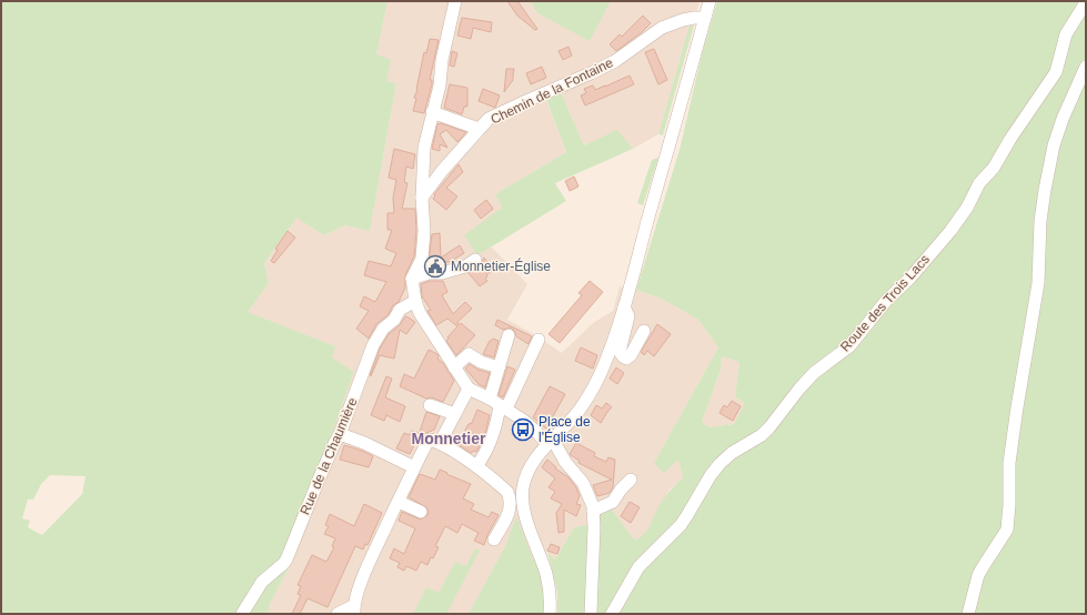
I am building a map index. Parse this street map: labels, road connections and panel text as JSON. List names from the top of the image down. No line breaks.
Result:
{"streets":{"street":["Chemin de la Fontaine","Route des Trois Lacs","Rue de la Chaumière"]},"districts":["Monnetier"],"places":{"public building":["Monnetier-Église"],"bus stop":["Place de l'Église"]}}
